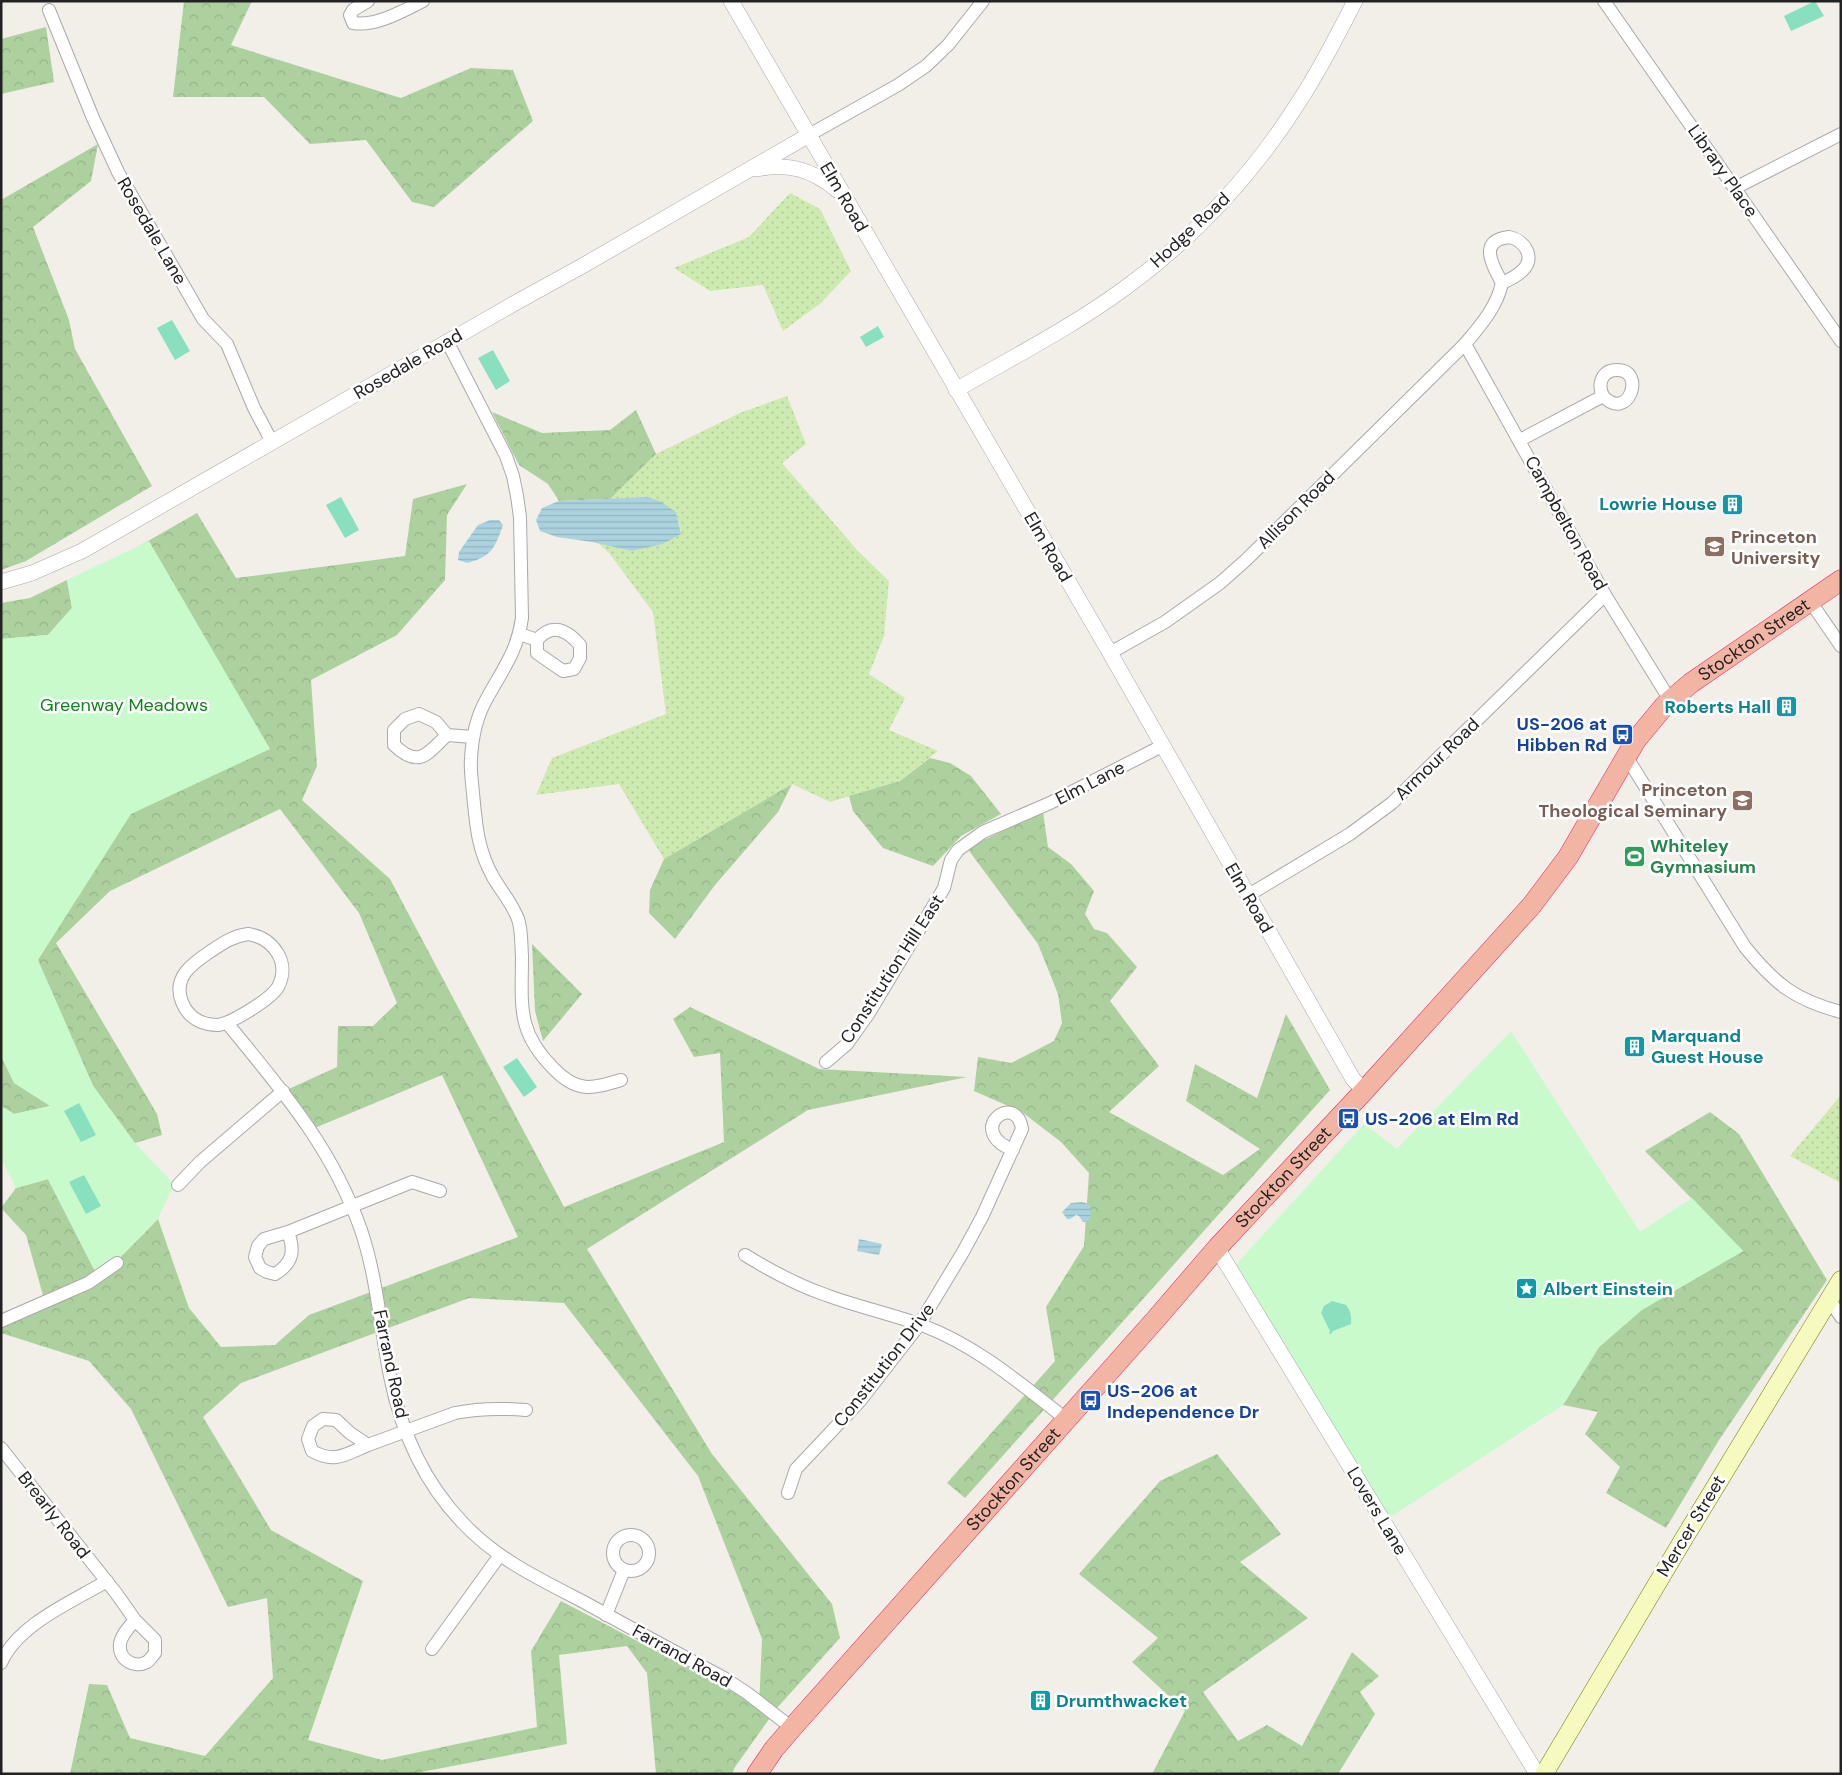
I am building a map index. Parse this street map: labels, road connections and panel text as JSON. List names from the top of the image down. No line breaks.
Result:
{"streets":{"highway":["Stockton Street"],"main road":["Mercer Street"],"street":["Library Place","Elm Road","Hodge Road","Rosedale Lane","Rosedale Road","Allison Road","Campbelton Road","Armour Road","Elm Lane","Constitution Hill East","Farrand Road","Constitution Drive","Lovers Lane","Brearly Road"]},"crossings":[["Elm Road","Hodge Road"],["Elm Road","Rosedale Road"],["Elm Road","Allison Road"],["Elm Road","Stockton Street"],["Elm Road","Armour Road"],["Elm Road","Elm Lane"],["Rosedale Lane","Rosedale Road"],["Allison Road","Campbelton Road"],["Campbelton Road","Stockton Street"],["Campbelton Road","Armour Road"],["Stockton Street","Farrand Road"],["Stockton Street","Lovers Lane"],["Elm Lane","Constitution Hill East"]],"parks":["Greenway Meadows"],"places":{"building":["Lowrie House","Roberts Hall","Marquand Guest House","Drumthwacket"],"school or university":["Princeton University","Princeton Theological Seminary"],"bus stop":["US-206 at Hibben Rd","US-206 at Elm Rd","US-206 at Independence Dr"],"sports":["Whiteley Gymnasium"],"place":["Albert Einstein"]}}
